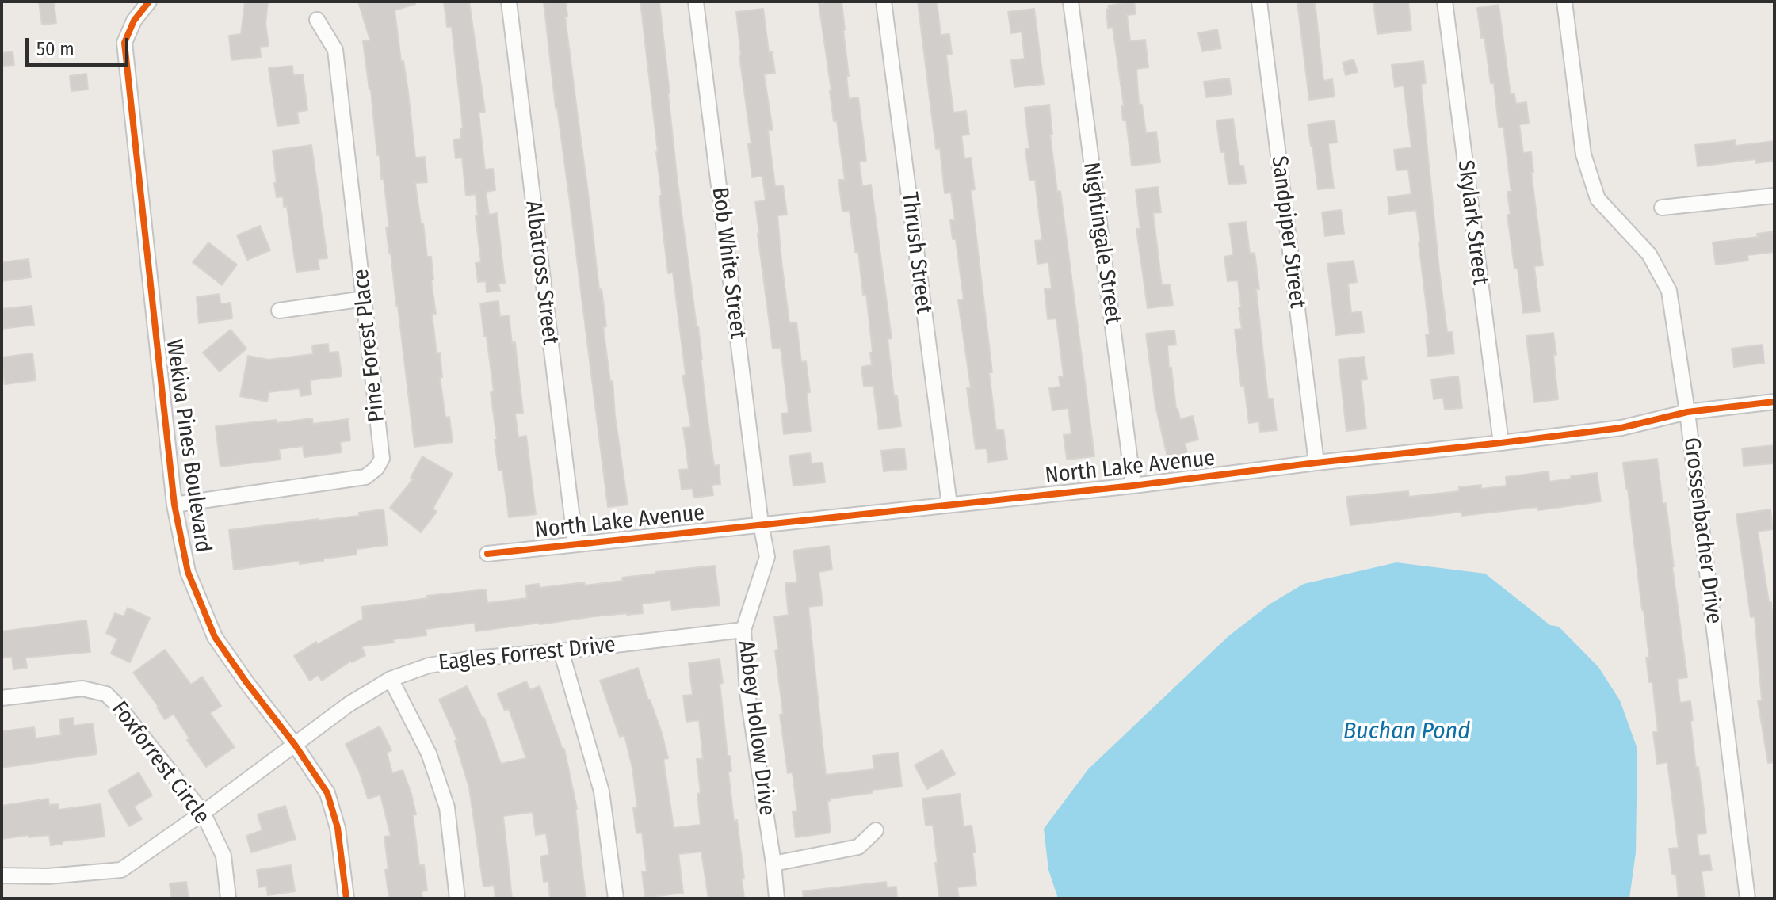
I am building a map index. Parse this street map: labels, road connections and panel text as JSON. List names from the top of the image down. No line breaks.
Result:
{"streets":{"street":["Skylark Street","Sandpiper Street","Nightingale Street","Thrush Street","Bob White Street","Albatross Street","Pine Forest Place","Wekiva Pines Boulevard","North Lake Avenue","Grossenbacher Drive","Eagles Forrest Drive","Abbey Hollow Drive","Foxforrest Circle"]},"crossings":[["Skylark Street","North Lake Avenue"],["Sandpiper Street","North Lake Avenue"],["Nightingale Street","North Lake Avenue"],["Thrush Street","North Lake Avenue"],["Bob White Street","North Lake Avenue"],["Bob White Street","Abbey Hollow Drive"],["Albatross Street","North Lake Avenue"],["Pine Forest Place","Wekiva Pines Boulevard"],["Wekiva Pines Boulevard","Eagles Forrest Drive"],["North Lake Avenue","Grossenbacher Drive"],["North Lake Avenue","Abbey Hollow Drive"],["Eagles Forrest Drive","Abbey Hollow Drive"],["Eagles Forrest Drive","Foxforrest Circle"]],"water":["Buchan Pond"],"scale_bar":"50 m"}
